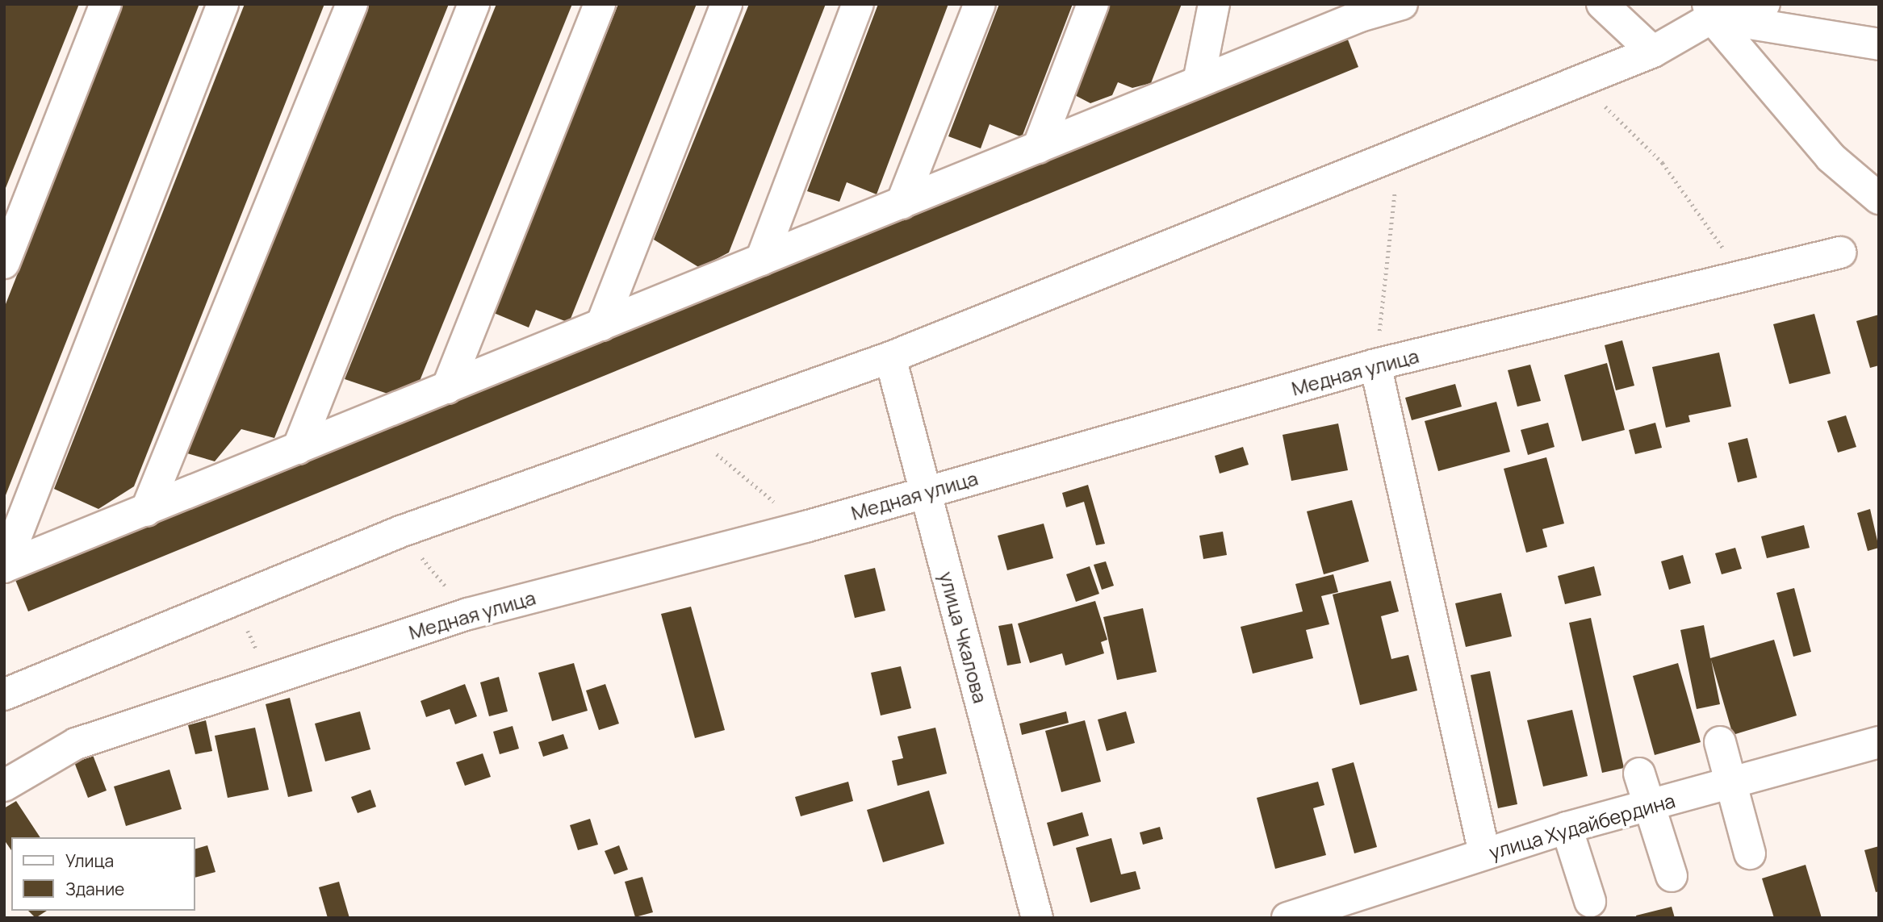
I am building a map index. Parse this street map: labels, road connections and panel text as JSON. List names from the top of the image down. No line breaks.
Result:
{"streets":{"street":["Медная улица","улица Чкалова","улица Худайбердина"]},"crossings":[["Медная улица","улица Чкалова"]],"legend":["Улица","Здание"]}
